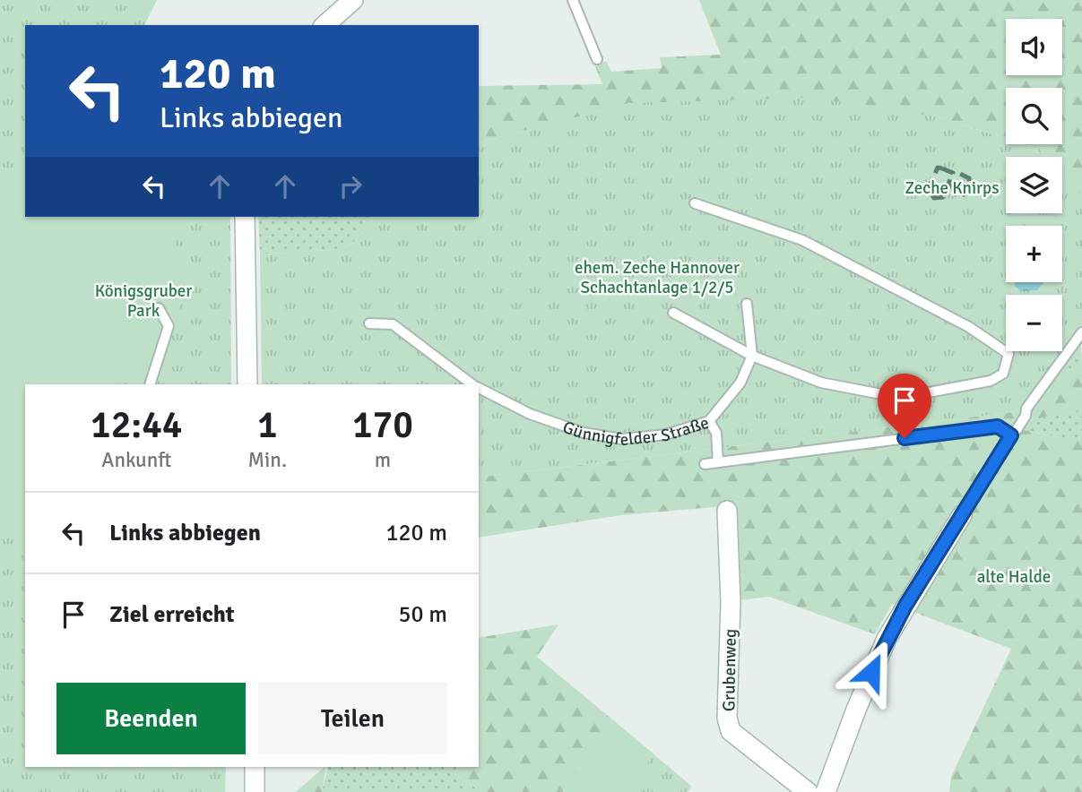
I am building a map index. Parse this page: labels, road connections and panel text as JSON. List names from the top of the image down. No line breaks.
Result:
{"streets":{"street":["Grubenweg"],"lane":["Günnigfelder Straße"]},"parks":["Zeche Knirps","ehem. Zeche Hannover Schachtanlage 1/2/5","Königsgruber Park","alte Halde"],"page":{"map_buttons":["+","−"],"turn":["120 m","Links abbiegen"],"eta":["12:44","Ankunft","1","Min.","170","m"],"list":[{"name":"Links abbiegen","value":"120 m"},{"name":"Ziel erreicht","value":"50 m"}],"buttons":["Beenden","Teilen"]}}
